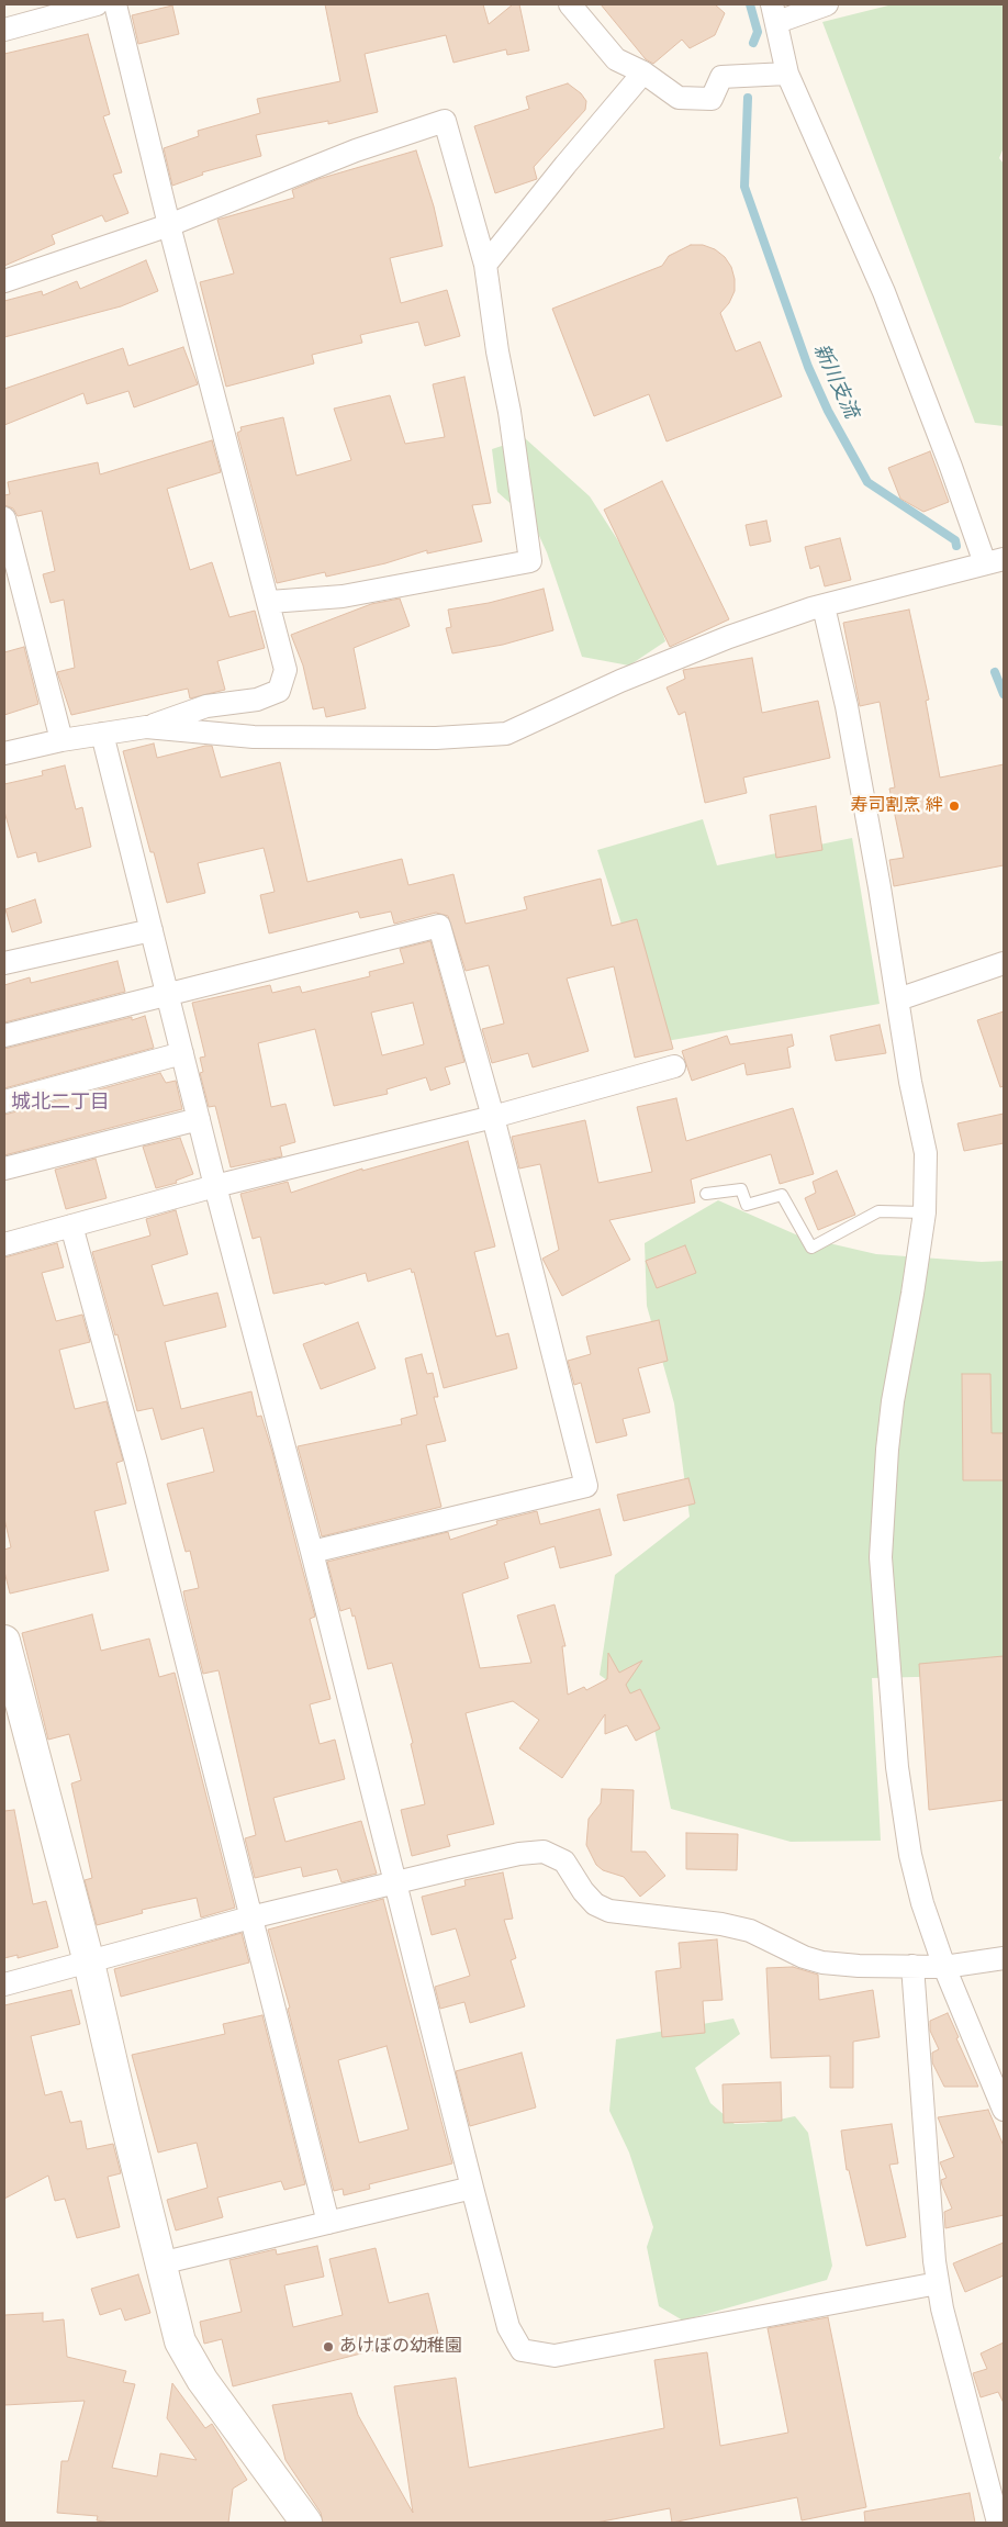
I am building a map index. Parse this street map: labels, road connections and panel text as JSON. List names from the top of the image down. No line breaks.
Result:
{"districts":["城北二丁目"],"water":["新川支流"],"places":["寿司割烹 絆","あけぼの幼稚園"]}
